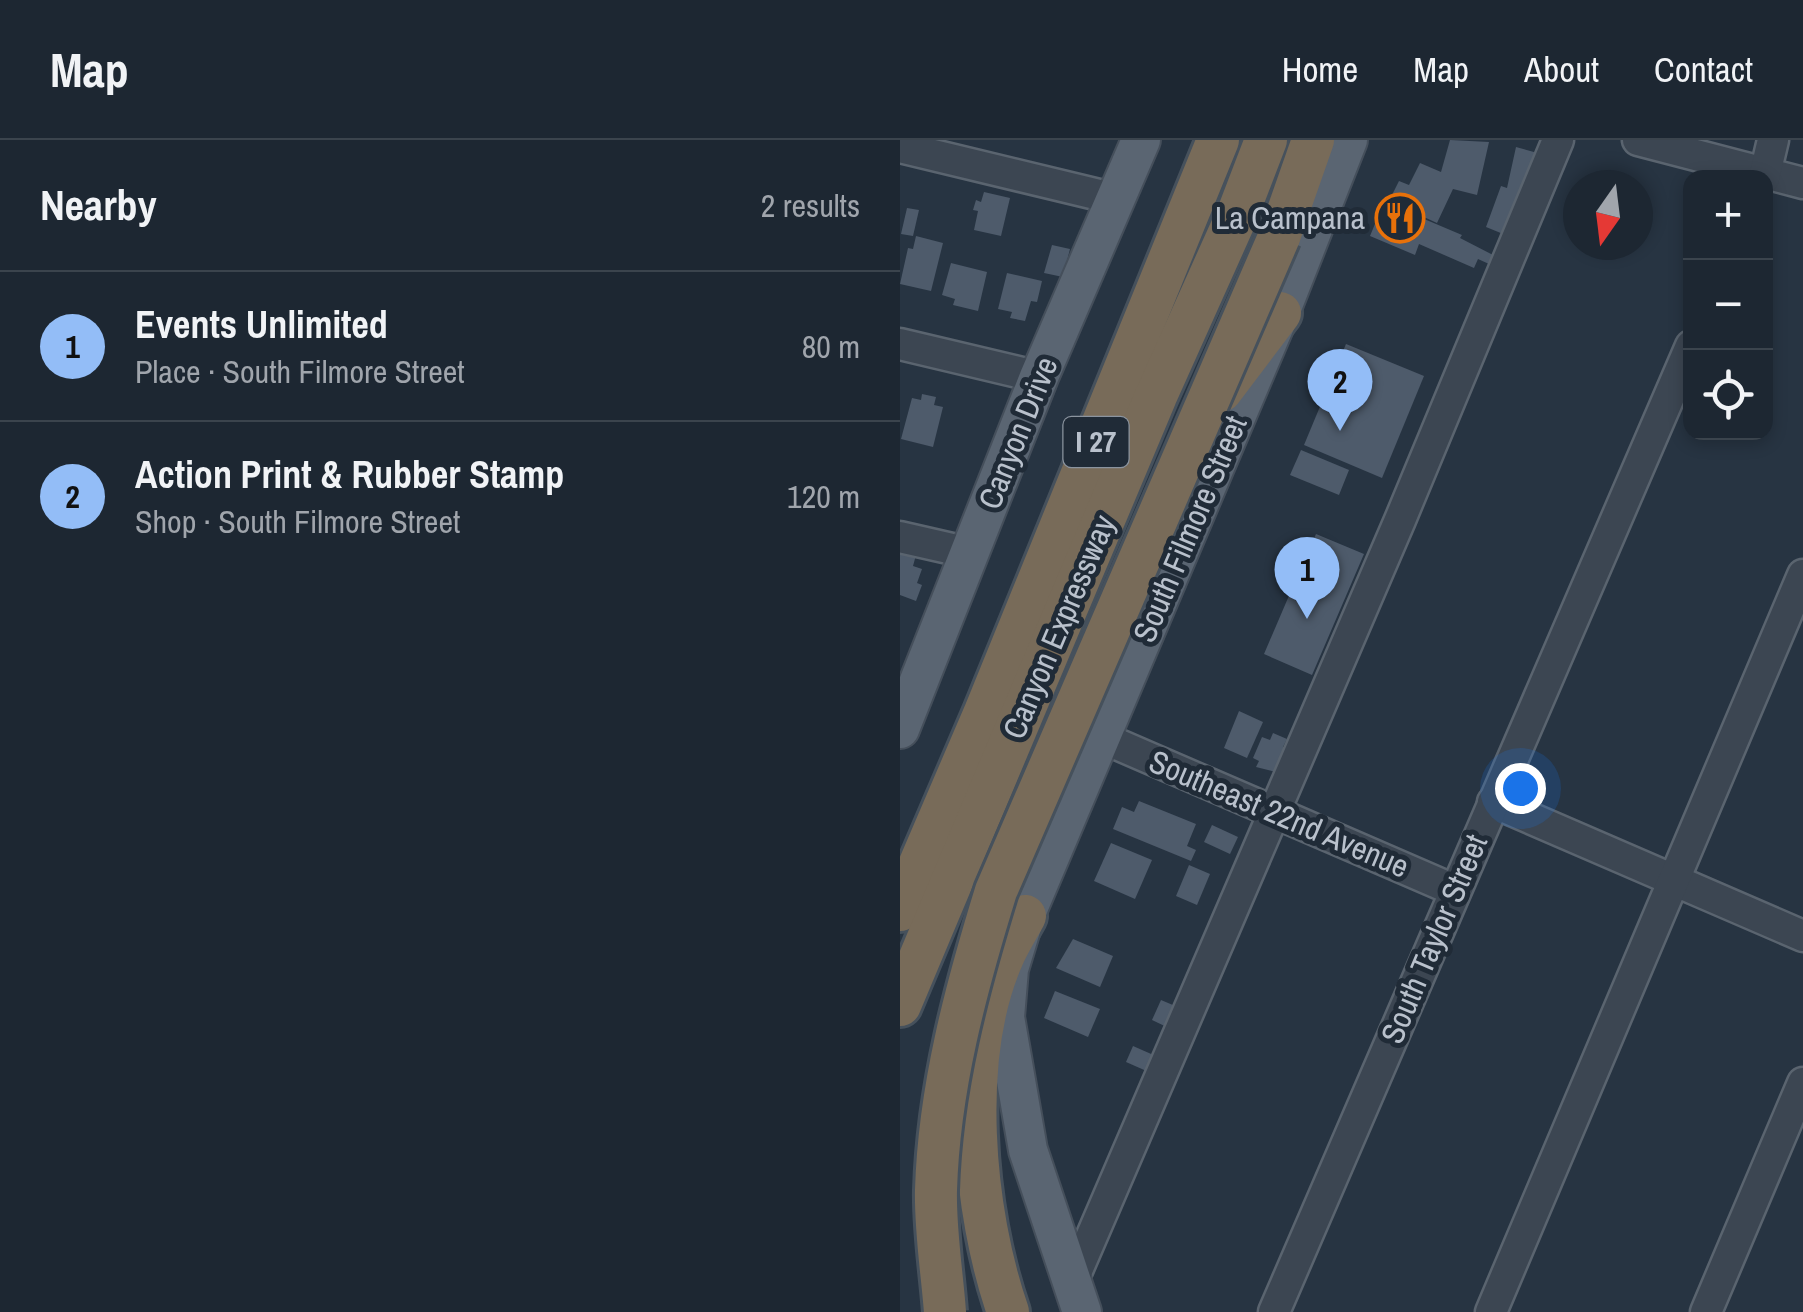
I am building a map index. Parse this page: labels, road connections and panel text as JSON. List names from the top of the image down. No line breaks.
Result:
{"streets":{"highway":["I 27","Canyon Expressway"],"main road":["Canyon Drive","South Filmore Street"],"street":["Southeast 22nd Avenue","South Taylor Street"]},"crossings":[["South Filmore Street","Southeast 22nd Avenue"],["Southeast 22nd Avenue","South Taylor Street"]],"places":{"restaurant":["La Campana"]},"north":"bottom","page":{"header":"Map","nav":["Home","Map","About","Contact"],"heading":["Nearby","2 results"],"map_buttons":["+","−"],"list":[{"mark":"1","name":"Events Unlimited","note":"Place · South Filmore Street","value":"80 m"},{"mark":"2","name":"Action Print & Rubber Stamp","note":"Shop · South Filmore Street","value":"120 m"}],"pins":["2","1"]}}
